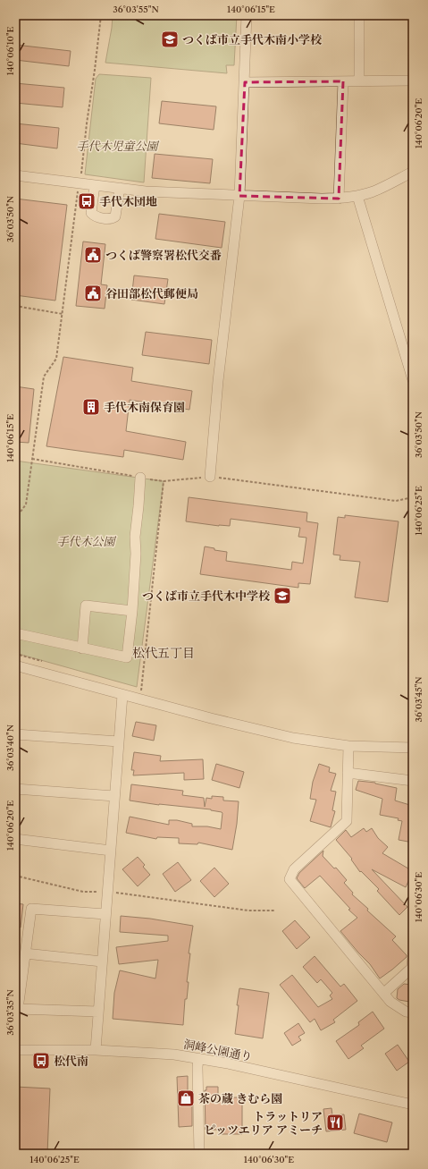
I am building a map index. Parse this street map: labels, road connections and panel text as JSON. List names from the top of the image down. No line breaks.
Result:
{"streets":{"street":["洞峰公園通り"]},"districts":["松代五丁目"],"parks":["手代木児童公園","手代木公園"],"places":{"school or university":["つくば市立手代木南小学校","つくば市立手代木中学校"],"bus stop":["手代木団地","松代南"],"public building":["つくば警察署松代交番","谷田部松代郵便局"],"building":["手代木南保育園"],"shop":["茶の蔵 きむら園"],"restaurant":["トラットリア ピッツエリア アミーチ"]},"coordinates":["36°03'55\"N","140°06'15\"E","140°06'10\"E","140°06'20\"E","36°03'50\"N","140°06'25\"E","36°03'45\"N","36°03'40\"N","140°06'30\"E","36°03'35\"N"]}
